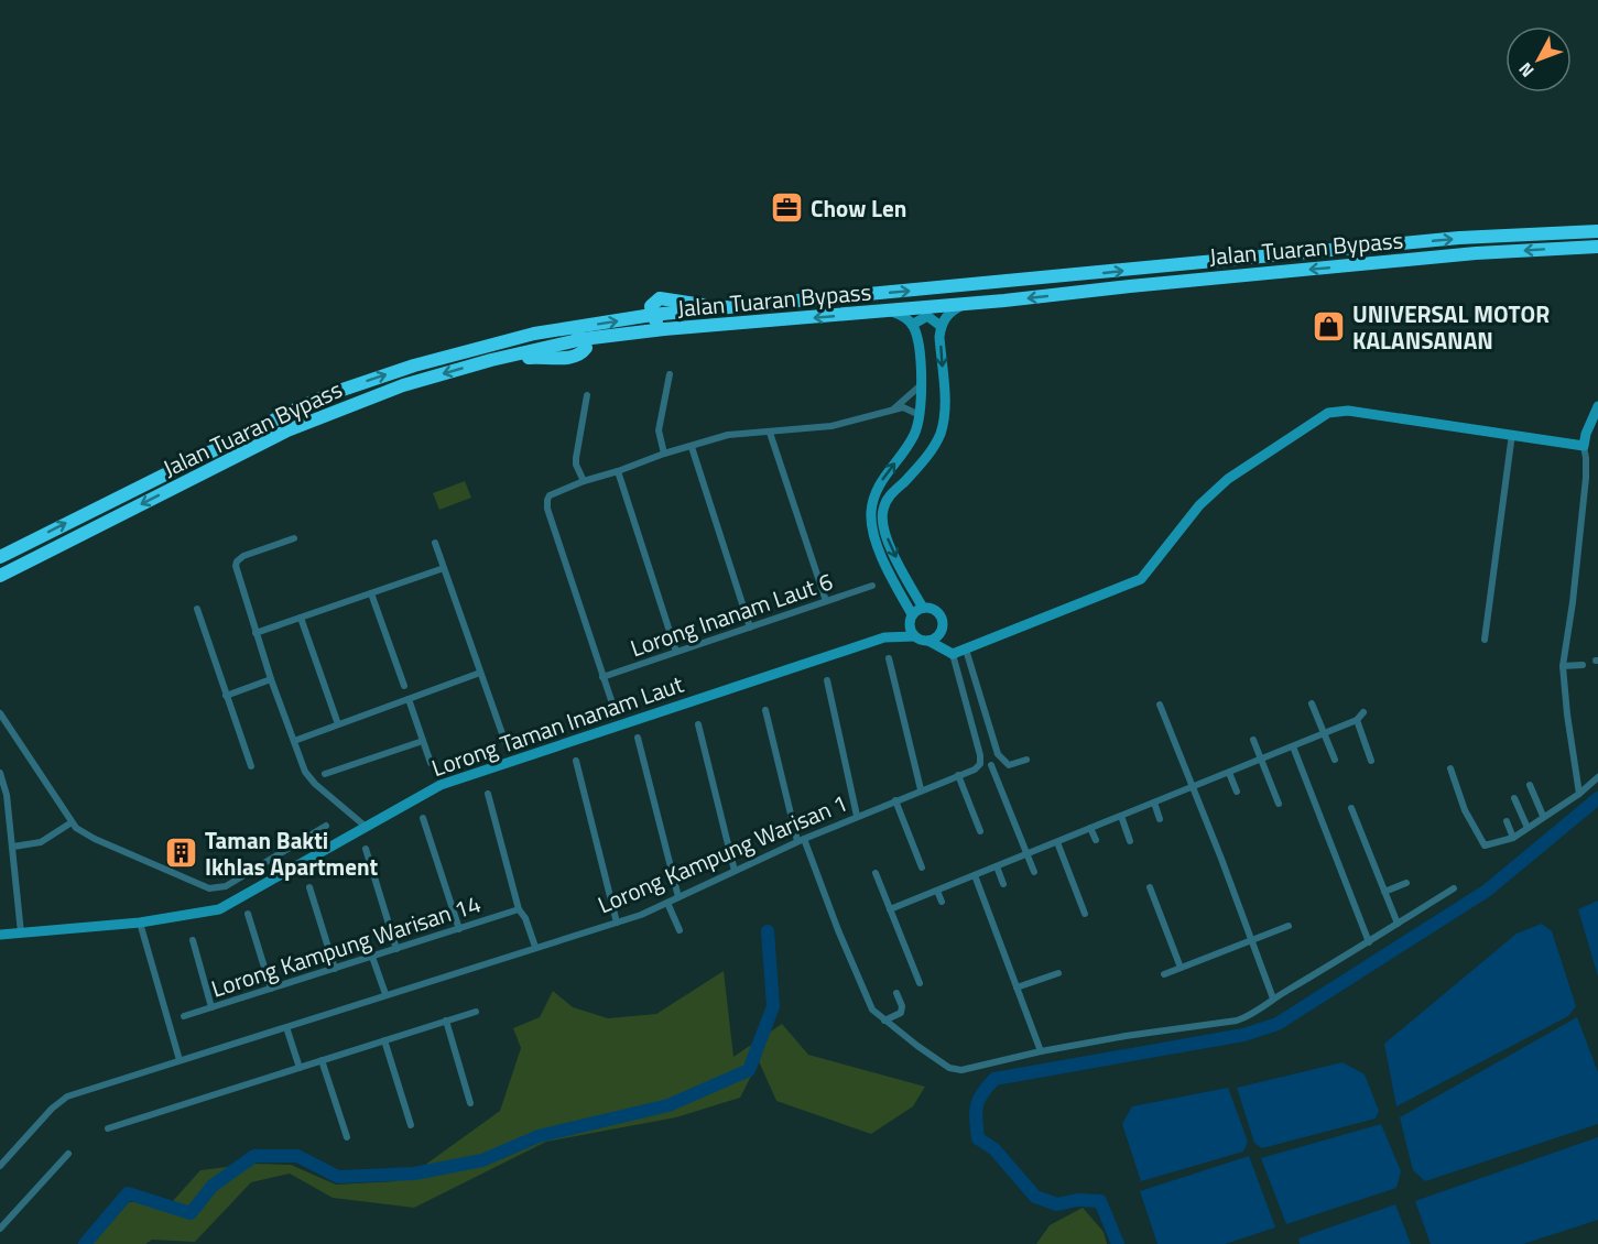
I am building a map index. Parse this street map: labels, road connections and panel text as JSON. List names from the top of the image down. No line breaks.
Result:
{"streets":{"highway":["Jalan Tuaran Bypass"],"main road":["Lorong Taman Inanam Laut","Lorong Kampung Warisan 1"],"street":["Lorong Inanam Laut 6","Lorong Kampung Warisan 14"]},"crossings":[["Lorong Taman Inanam Laut","Lorong Kampung Warisan 1"]],"places":{"office":["Chow Len"],"shop":["UNIVERSAL MOTOR KALANSANAN"],"building":["Taman Bakti Ikhlas Apartment"]},"north":"bottom left"}
